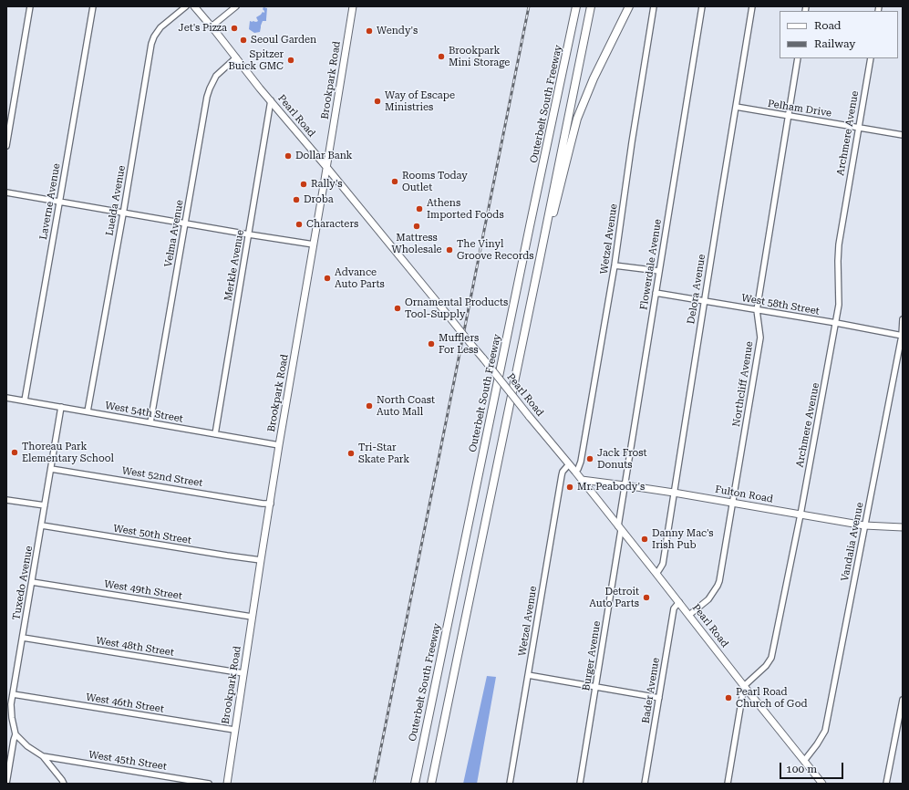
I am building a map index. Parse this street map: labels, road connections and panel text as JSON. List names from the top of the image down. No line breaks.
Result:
{"streets":{"highway":["Outerbelt South Freeway"],"main road":["Brookpark Road","Pearl Road","Fulton Road"],"street":["Pelham Drive","Archmere Avenue","Luelda Avenue","Laverne Avenue","Velma Avenue","Wetzel Avenue","Flowerdale Avenue","Merkle Avenue","Delora Avenue","West 58th Street","Northcliff Avenue","West 54th Street","West 52nd Street","West 50th Street","Vandalia Avenue","Tuxedo Avenue","West 49th Street","West 48th Street","Burger Avenue","Bader Avenue","West 46th Street","West 45th Street"]},"crossings":[["Brookpark Road","Pearl Road"],["Brookpark Road","West 54th Street"],["Brookpark Road","West 52nd Street"],["Brookpark Road","West 50th Street"],["Brookpark Road","West 49th Street"],["Brookpark Road","West 48th Street"],["Brookpark Road","West 46th Street"],["Pelham Drive","Archmere Avenue"],["Pelham Drive","Delora Avenue"],["Pelham Drive","Northcliff Avenue"],["Pearl Road","Archmere Avenue"],["Pearl Road","Velma Avenue"],["Pearl Road","Wetzel Avenue"],["Pearl Road","Flowerdale Avenue"],["Pearl Road","Merkle Avenue"],["Pearl Road","Delora Avenue"],["Pearl Road","Northcliff Avenue"],["Pearl Road","Fulton Road"],["Pearl Road","Vandalia Avenue"],["Pearl Road","Burger Avenue"],["Pearl Road","Bader Avenue"],["Archmere Avenue","West 58th Street"],["Archmere Avenue","Fulton Road"],["Luelda Avenue","West 54th Street"],["Laverne Avenue","West 54th Street"],["Velma Avenue","West 54th Street"],["Flowerdale Avenue","West 58th Street"],["Flowerdale Avenue","Fulton Road"],["Flowerdale Avenue","Burger Avenue"],["Merkle Avenue","West 54th Street"],["Delora Avenue","West 58th Street"],["Delora Avenue","Fulton Road"],["West 58th Street","Northcliff Avenue"],["West 58th Street","Vandalia Avenue"],["Northcliff Avenue","Fulton Road"],["West 54th Street","Tuxedo Avenue"],["West 52nd Street","Tuxedo Avenue"],["Fulton Road","Vandalia Avenue"],["West 50th Street","Tuxedo Avenue"],["Tuxedo Avenue","West 49th Street"],["Tuxedo Avenue","West 48th Street"],["Tuxedo Avenue","West 46th Street"]],"places":["Jet's Pizza","Wendy's","Seoul Garden","Brookpark Mini Storage","Spitzer Buick GMC","Way of Escape Ministries","Dollar Bank","Rooms Today Outlet","Rally's","Droba","Athens Imported Foods","Characters","Mattress Wholesale","The Vinyl Groove Records","Advance Auto Parts","Ornamental Products Tool-Supply","Mufflers For Less","North Coast Auto Mall","Thoreau Park Elementary School","Tri-Star Skate Park","Jack Frost Donuts","Mr. Peabody's","Danny Mac's Irish Pub","Detroit Auto Parts","Pearl Road Church of God"],"legend":["Road","Railway"],"scale_bar":"100 m"}
